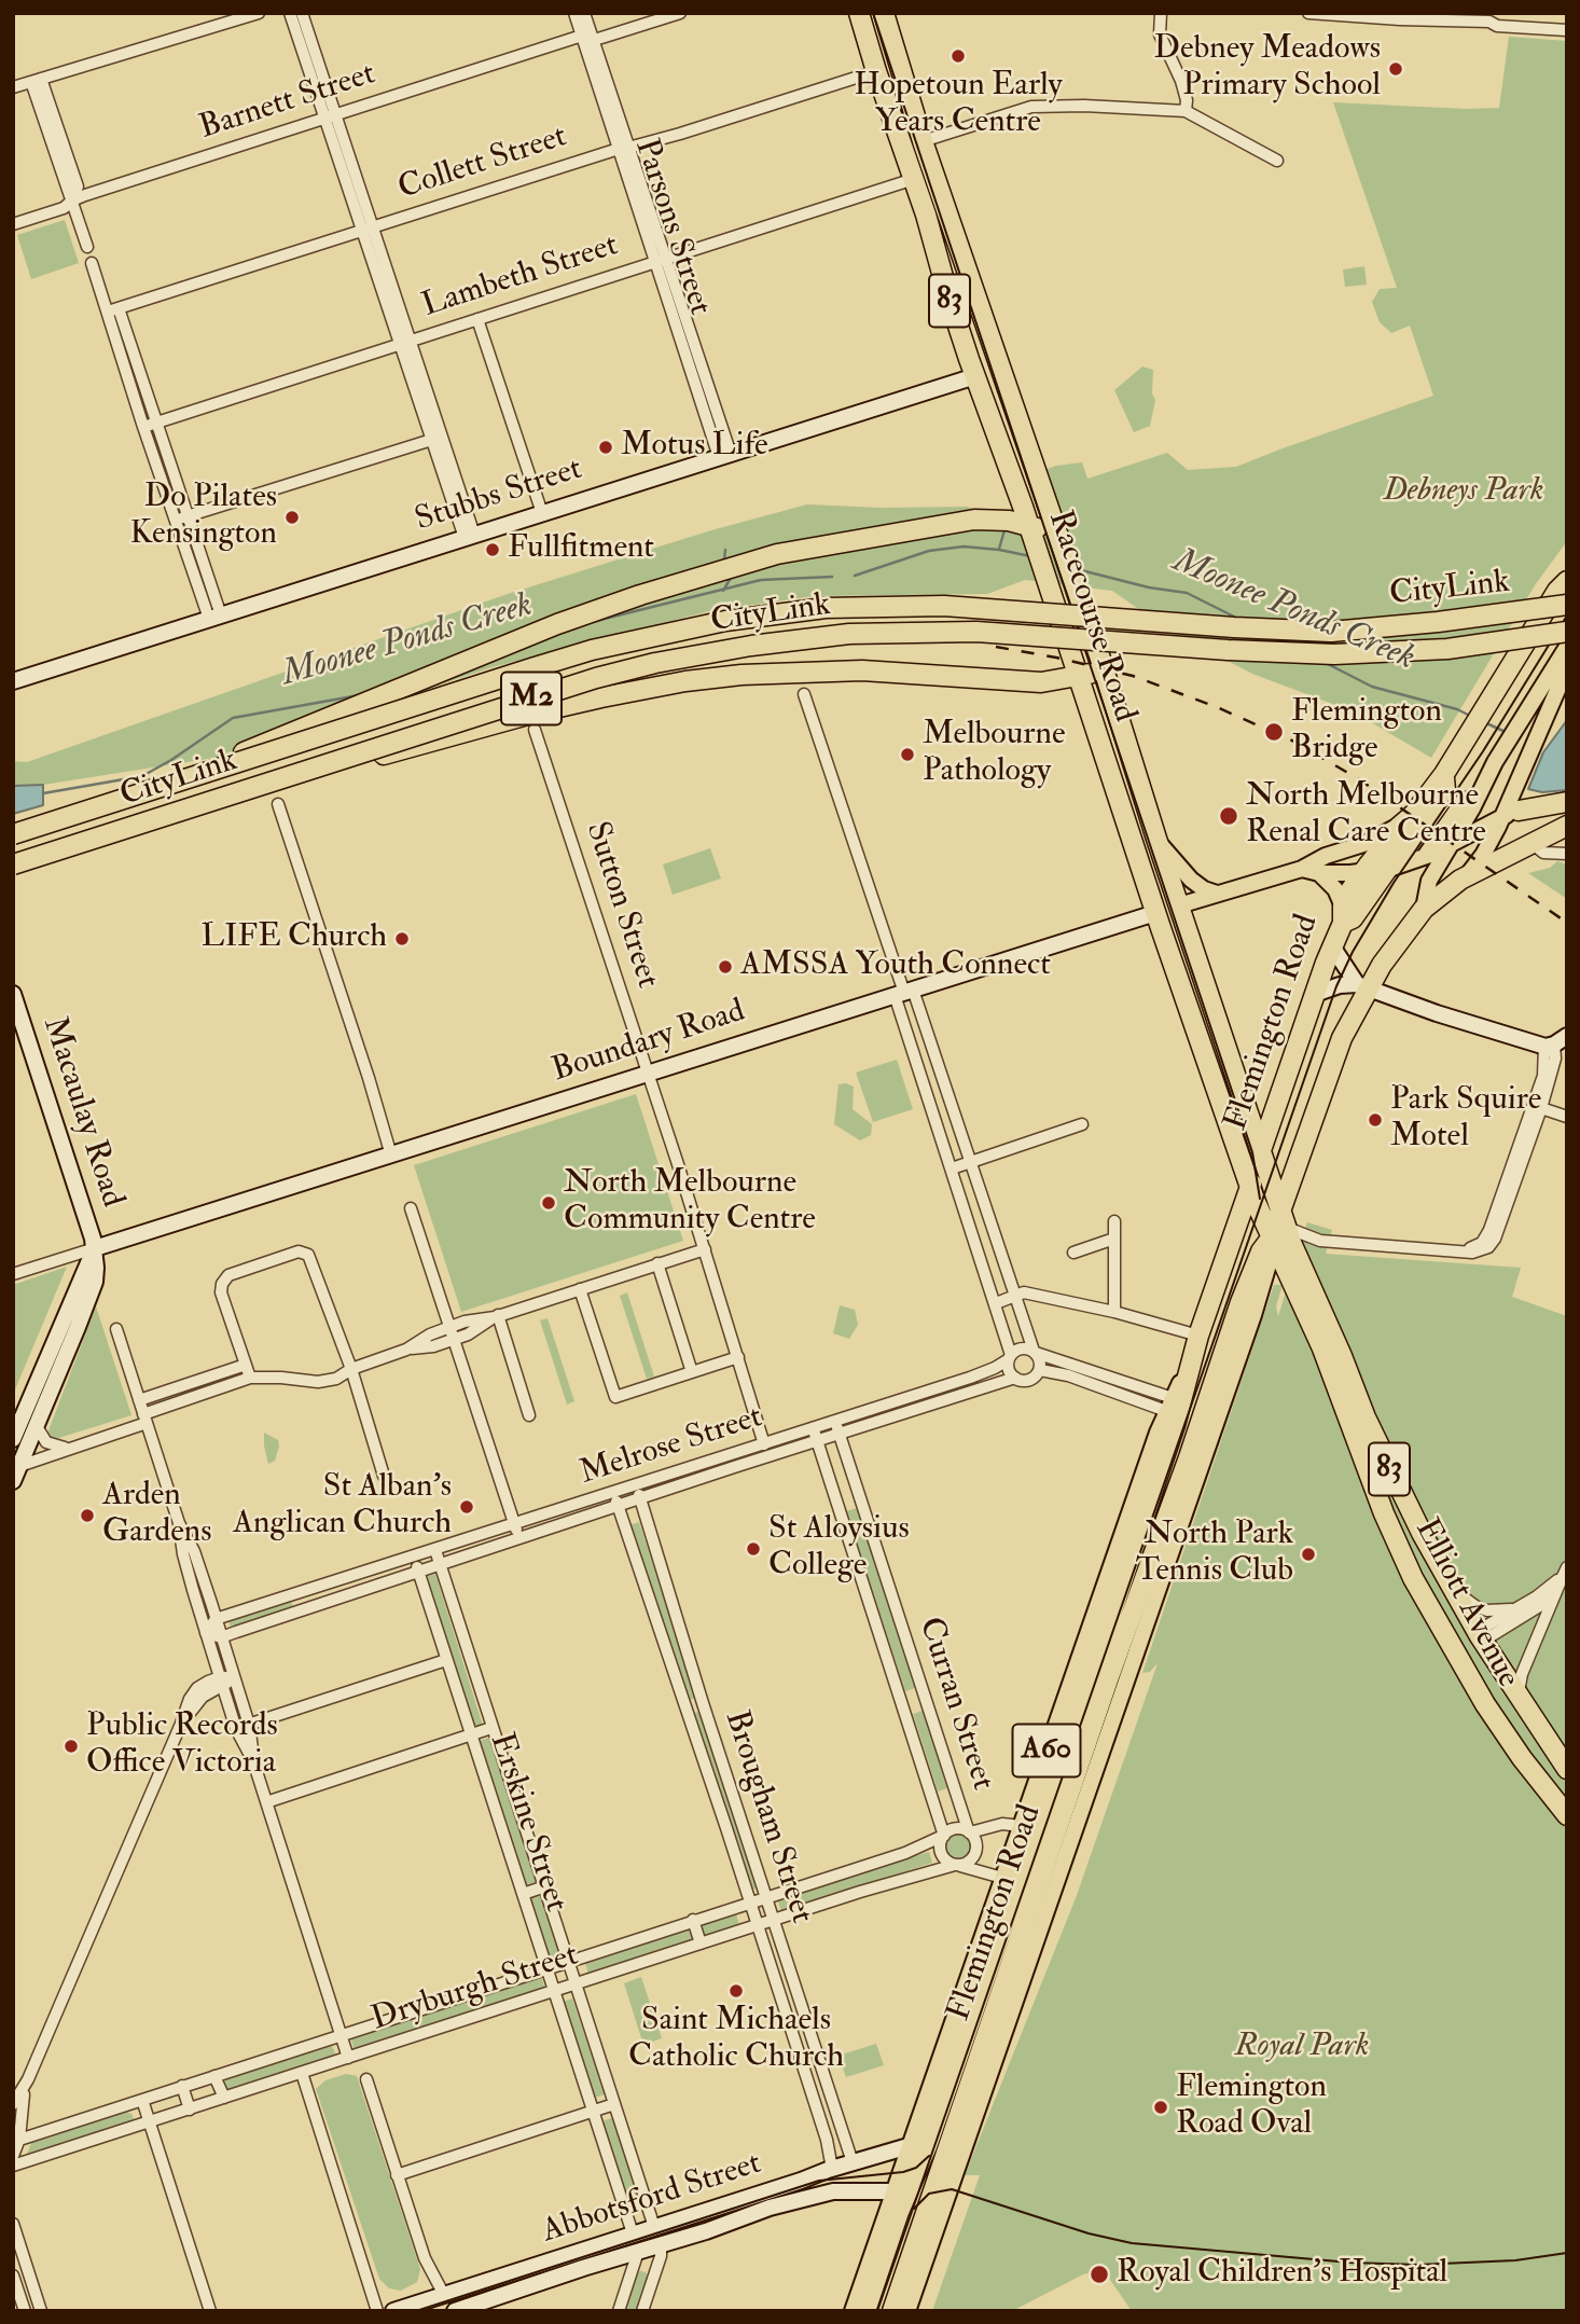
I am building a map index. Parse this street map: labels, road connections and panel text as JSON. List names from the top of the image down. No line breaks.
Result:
{"streets":{"highway":["83","Stubbs Street","CityLink","Racecourse Road","M2","Flemington Road","Boundary Road","Elliott Avenue","A60"],"street":["Barnett Street","Collett Street","Parsons Street","Lambeth Street","Sutton Street","Macaulay Road","Melrose Street","Curran Street","Brougham Street","Erskine Street","Dryburgh Street","Abbotsford Street"]},"crossings":[["Barnett Street","Parsons Street"],["Collett Street","Parsons Street"],["Collett Street","Racecourse Road"],["Parsons Street","Lambeth Street"],["Parsons Street","Stubbs Street"],["Lambeth Street","Racecourse Road"],["Stubbs Street","Racecourse Road"],["CityLink","Racecourse Road"],["Racecourse Road","Flemington Road"],["Racecourse Road","Boundary Road"],["Racecourse Road","Elliott Avenue"],["Sutton Street","Boundary Road"],["Sutton Street","Melrose Street"],["Flemington Road","Boundary Road"],["Flemington Road","Elliott Avenue"],["Flemington Road","A60"],["Flemington Road","Dryburgh Street"],["Flemington Road","Abbotsford Street"],["Boundary Road","Macaulay Road"],["Boundary Road","A60"],["Melrose Street","Curran Street"],["Melrose Street","Brougham Street"],["Melrose Street","Erskine Street"],["Curran Street","Dryburgh Street"],["Brougham Street","Dryburgh Street"],["Brougham Street","Abbotsford Street"],["Erskine Street","Dryburgh Street"],["Erskine Street","Abbotsford Street"]],"water":["Moonee Ponds Creek"],"parks":["Debneys Park","Royal Park"],"places":["Hopetoun Early Years Centre","Debney Meadows Primary School","Motus Life","Do Pilates Kensington","Fullfitment","Flemington Bridge","Melbourne Pathology","North Melbourne Renal Care Centre","LIFE Church","AMSSA Youth Connect","Park Squire Motel","North Melbourne Community Centre","St Alban's Anglican Church","Arden Gardens","St Aloysius College","North Park Tennis Club","Public Records Office Victoria","Saint Michaels Catholic Church","Flemington Road Oval","Royal Children's Hospital"]}
